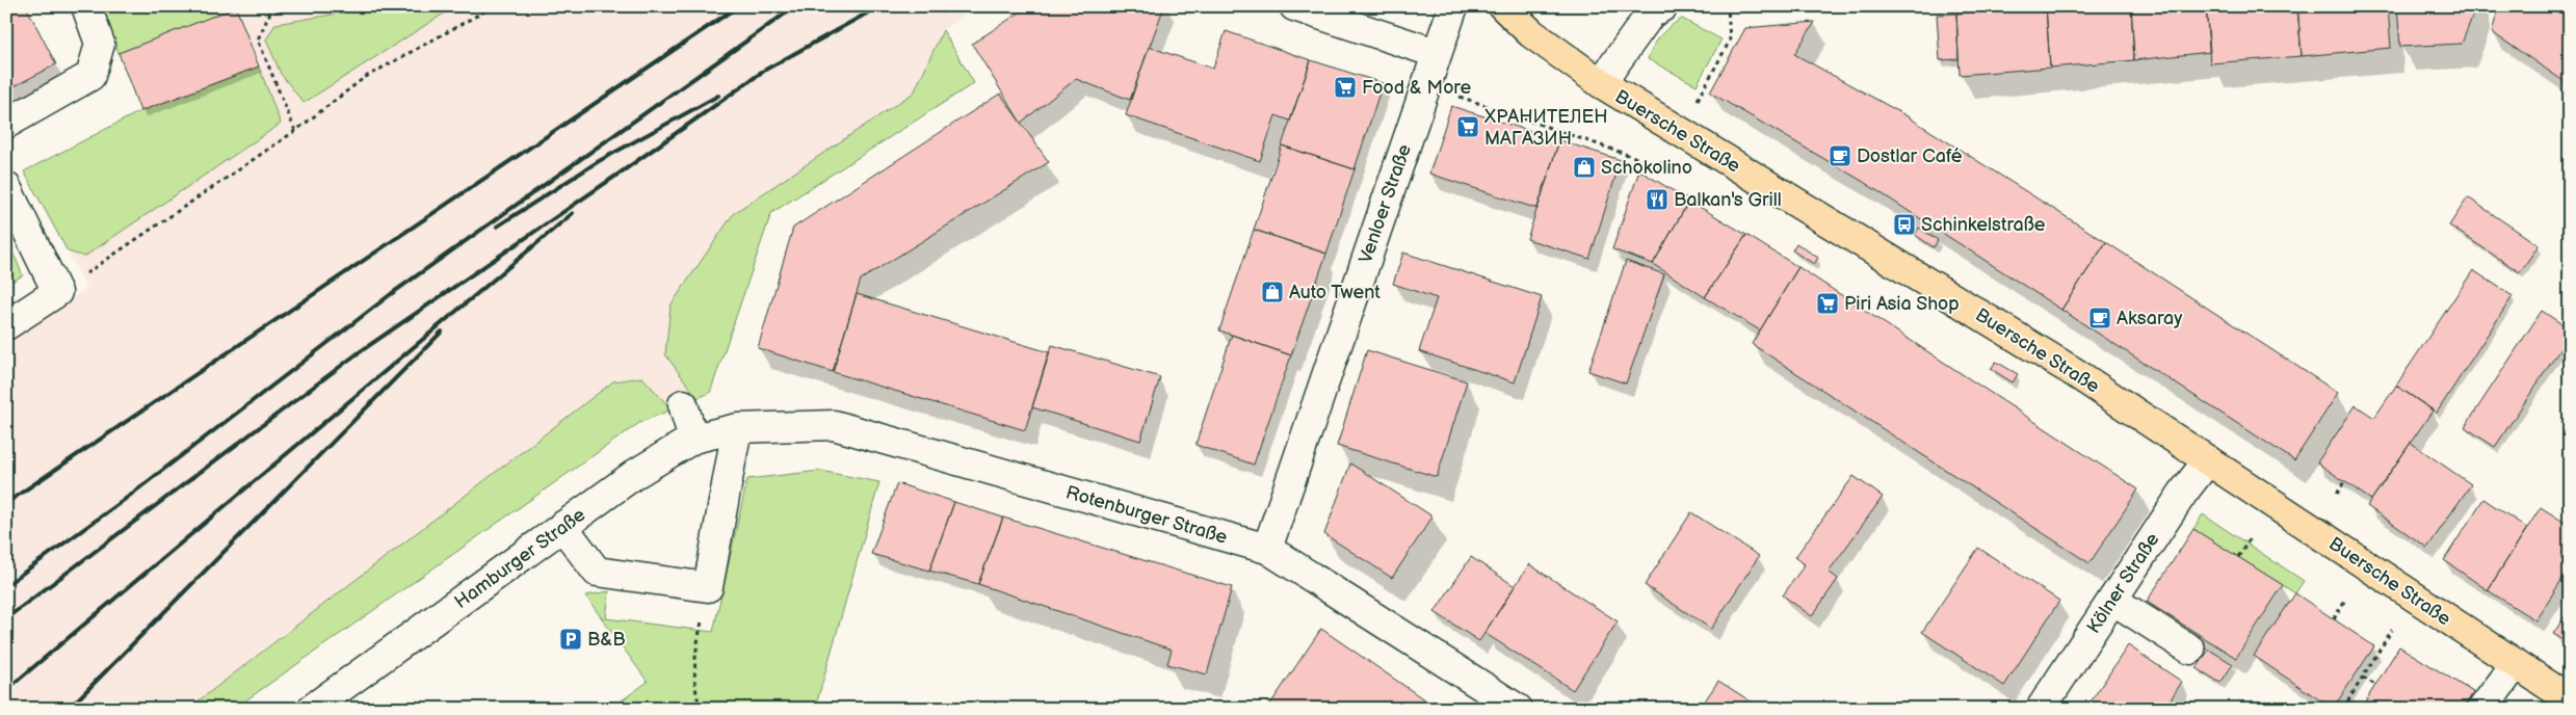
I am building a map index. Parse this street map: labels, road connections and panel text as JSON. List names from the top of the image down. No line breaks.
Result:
{"streets":{"main road":["Buersche Straße"],"street":["Venloer Straße","Rotenburger Straße","Hamburger Straße","Kölner Straße"]},"crossings":[["Buersche Straße","Kölner Straße"],["Venloer Straße","Rotenburger Straße"],["Rotenburger Straße","Hamburger Straße"]],"places":{"supermarket":["Food & More","ХРАНИТЕЛЕН МАГАЗИН","Piri Asia Shop"],"cafe":["Dostlar Café","Aksaray"],"shop":["Schokolino","Auto Twent"],"restaurant":["Balkan's Grill"],"bus stop":["Schinkelstraße"],"parking":["B&B"]}}
